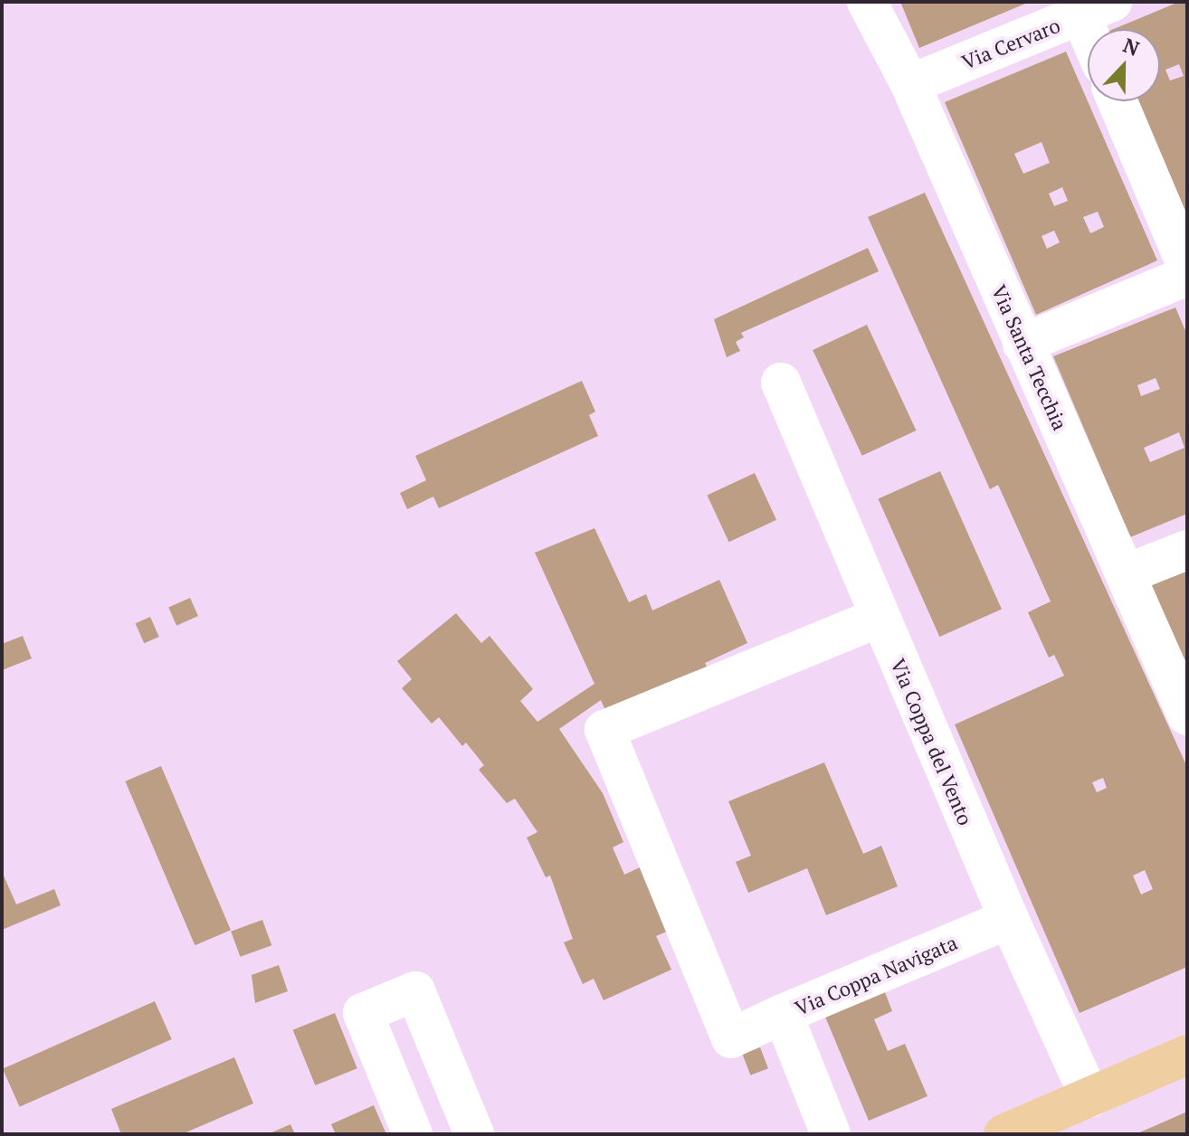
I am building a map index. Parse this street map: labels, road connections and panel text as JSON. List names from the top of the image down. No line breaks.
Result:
{"streets":{"street":["Via Cervaro","Via Santa Tecchia","Via Coppa del Vento","Via Coppa Navigata"]},"crossings":[["Via Cervaro","Via Santa Tecchia"],["Via Coppa del Vento","Via Coppa Navigata"]],"north":"top"}
